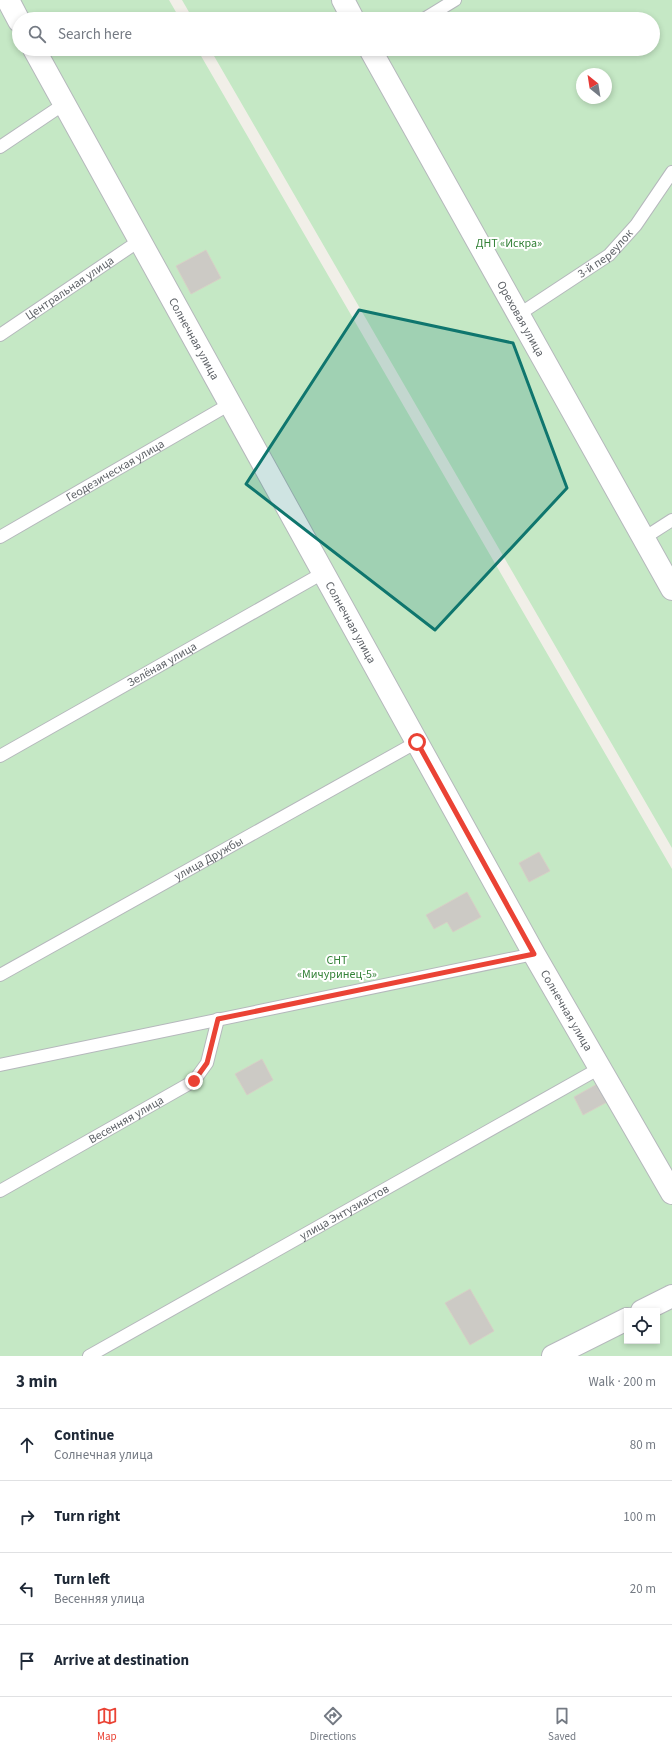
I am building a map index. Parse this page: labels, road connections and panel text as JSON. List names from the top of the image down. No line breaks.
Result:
{"streets":{"street":["Ореховая улица","Солнечная улица"],"lane":["3-й переулок","Центральная улица","Геодезическая улица","Зелёная улица","улица Дружбы","Весенняя улица","улица Энтузиастов"]},"crossings":[["3-й переулок","Ореховая улица"],["Центральная улица","Солнечная улица"],["Солнечная улица","Геодезическая улица"],["Солнечная улица","Зелёная улица"],["Солнечная улица","улица Дружбы"],["Солнечная улица","улица Энтузиастов"]],"parks":["ДНТ «Искра»","СНТ «Мичуринец-5»"],"north":"top left","page":{"search":"Search here","heading":["3 min","Walk · 200 m"],"list":[["Continue","Солнечная улица","80 m"],["Turn right","100 m"],["Turn left","Весенняя улица","20 m"],"Arrive at destination"],"nav":["Map","Directions","Saved"]}}
